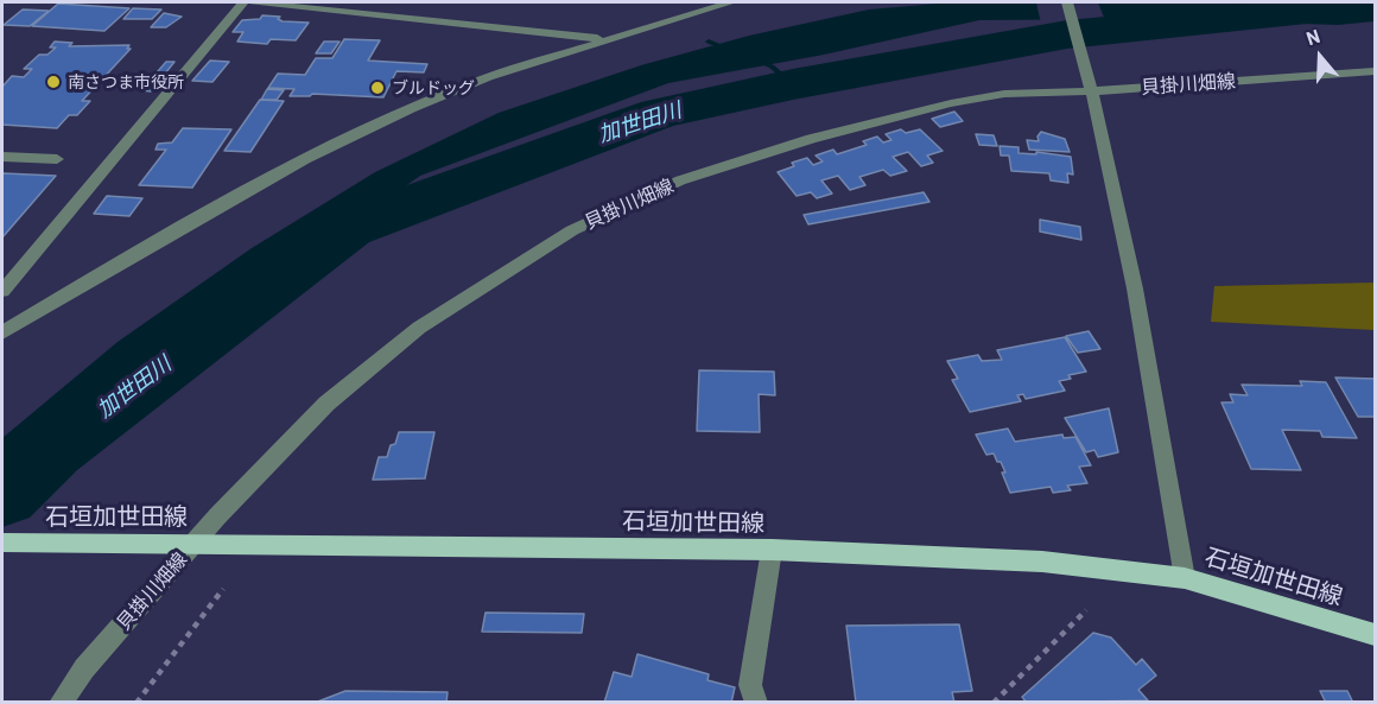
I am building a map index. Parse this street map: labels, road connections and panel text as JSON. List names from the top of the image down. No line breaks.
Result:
{"streets":{"main road":["石垣加世田線"],"street":["貝掛川畑線"]},"water":["加世田川"],"places":["南さつま市役所","ブルドッグ"],"north":"top"}
